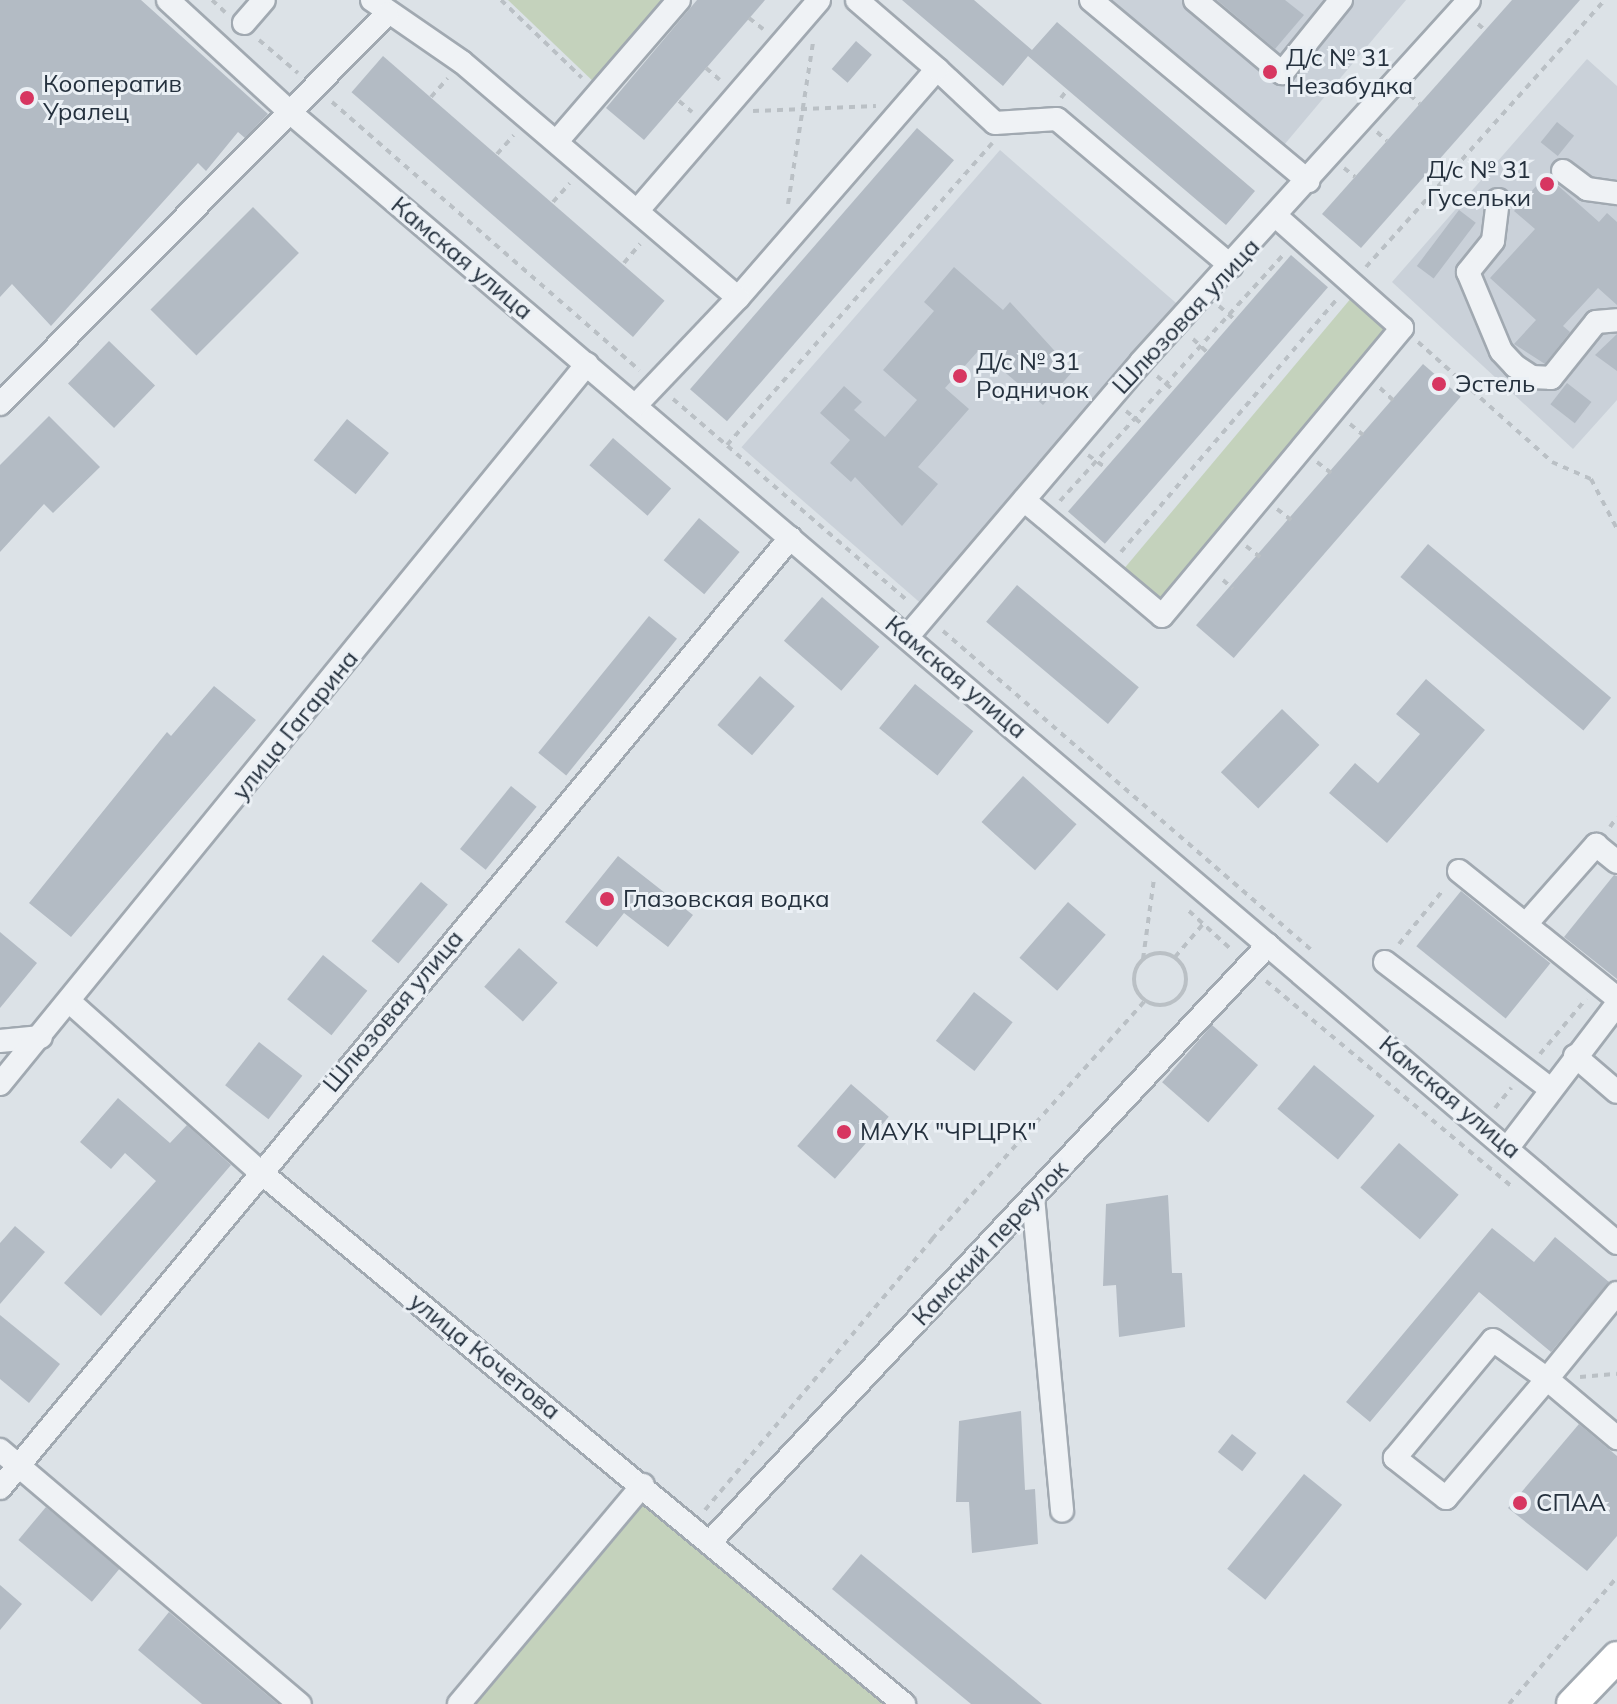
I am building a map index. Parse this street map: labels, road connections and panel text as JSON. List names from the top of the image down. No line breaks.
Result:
{"streets":{"street":["Камская улица","Шлюзовая улица","улица Гагарина","Камский переулок","улица Кочетова"]},"crossings":[["Камская улица","Шлюзовая улица"],["Камская улица","улица Гагарина"],["Камская улица","Камский переулок"],["Шлюзовая улица","улица Кочетова"],["улица Гагарина","улица Кочетова"],["Камский переулок","улица Кочетова"]],"places":["Д/с № 31 Незабудка","Кооператив Уралец","Д/с № 31 Гусельки","Д/с № 31 Родничок","Эстель","Глазовская водка","МАУК \"ЧРЦРК\"","СПАА"]}
